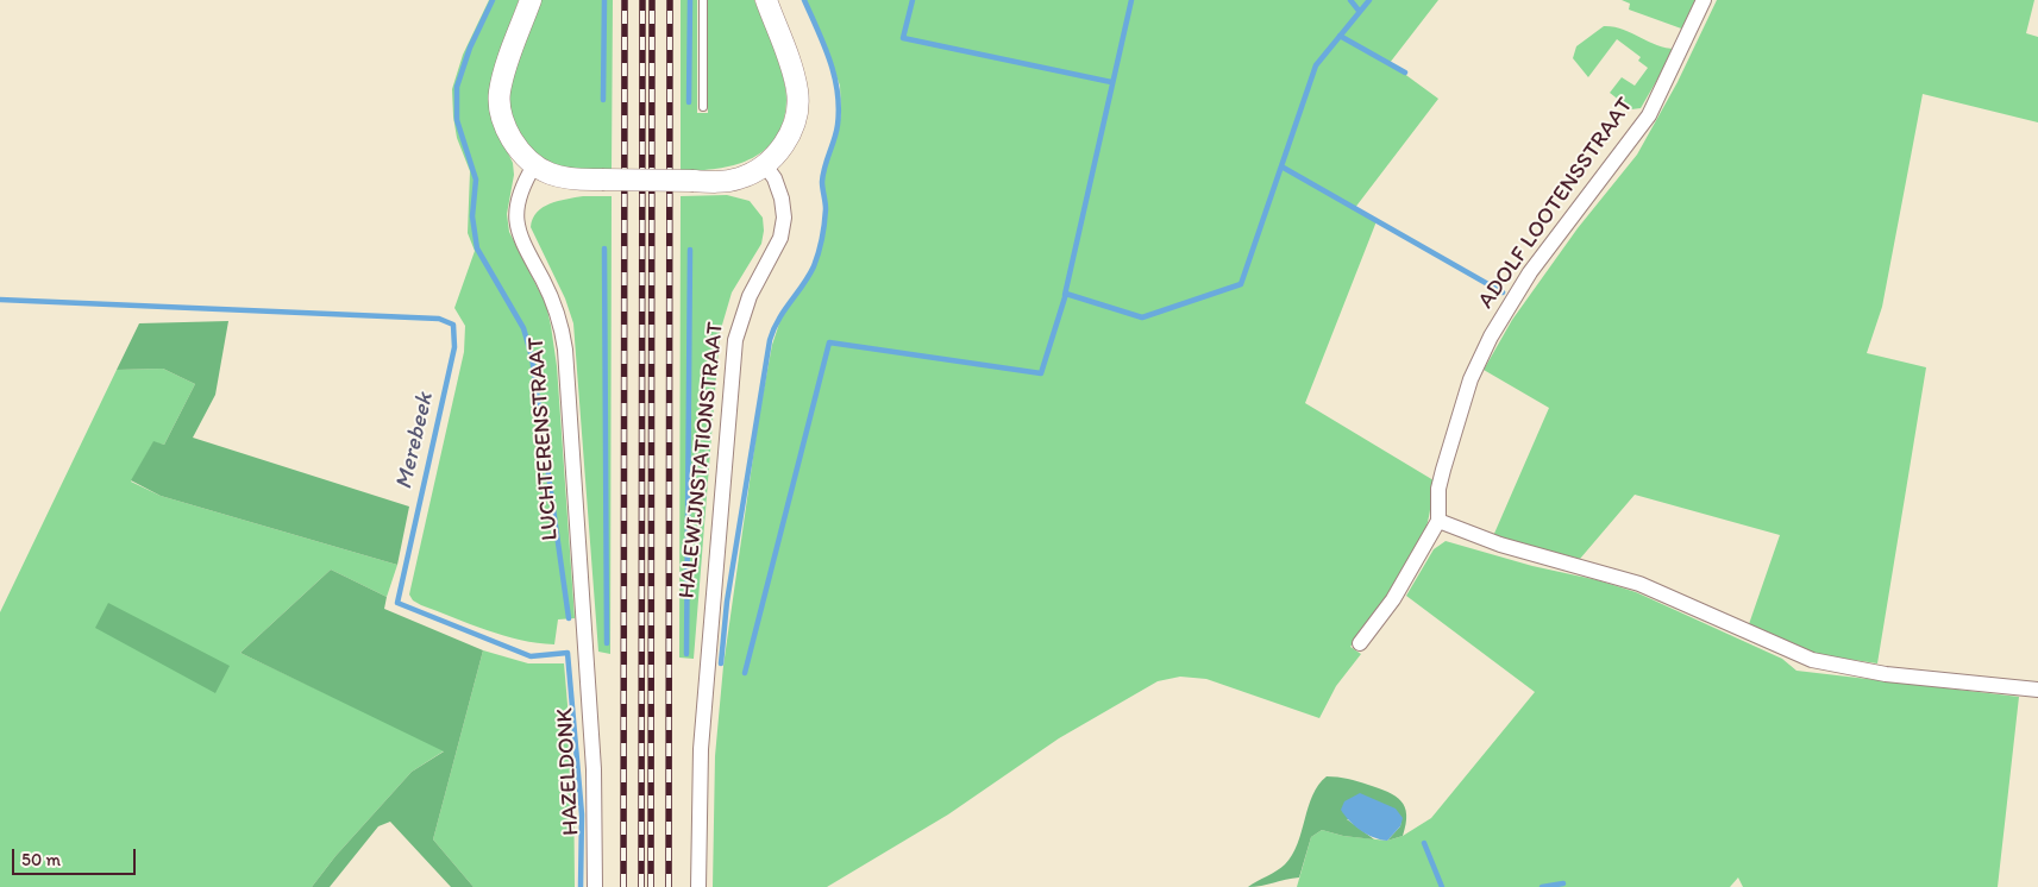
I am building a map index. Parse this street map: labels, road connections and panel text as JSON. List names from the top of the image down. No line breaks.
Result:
{"streets":{"street":["ADOLF LOOTENSSTRAAT","LUCHTERENSTRAAT","HALEWIJNSTATIONSTRAAT","HAZELDONK"]},"crossings":[["LUCHTERENSTRAAT","HAZELDONK"]],"water":["Merebeek"],"scale_bar":"50 m"}
